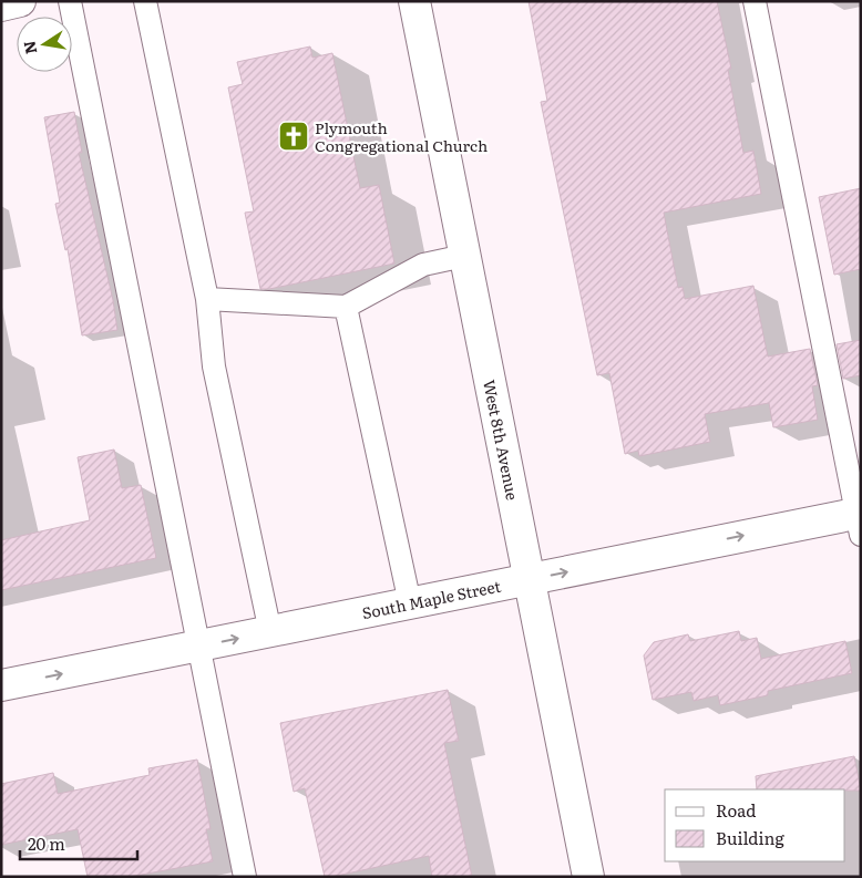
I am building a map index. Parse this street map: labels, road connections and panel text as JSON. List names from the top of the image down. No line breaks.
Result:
{"streets":{"main road":["West 8th Avenue","South Maple Street"]},"crossings":[["West 8th Avenue","South Maple Street"]],"one_way":["South Maple Street"],"places":{"church":["Plymouth Congregational Church"]},"legend":["Road","Building"],"scale_bar":"20 m","north":"left"}
